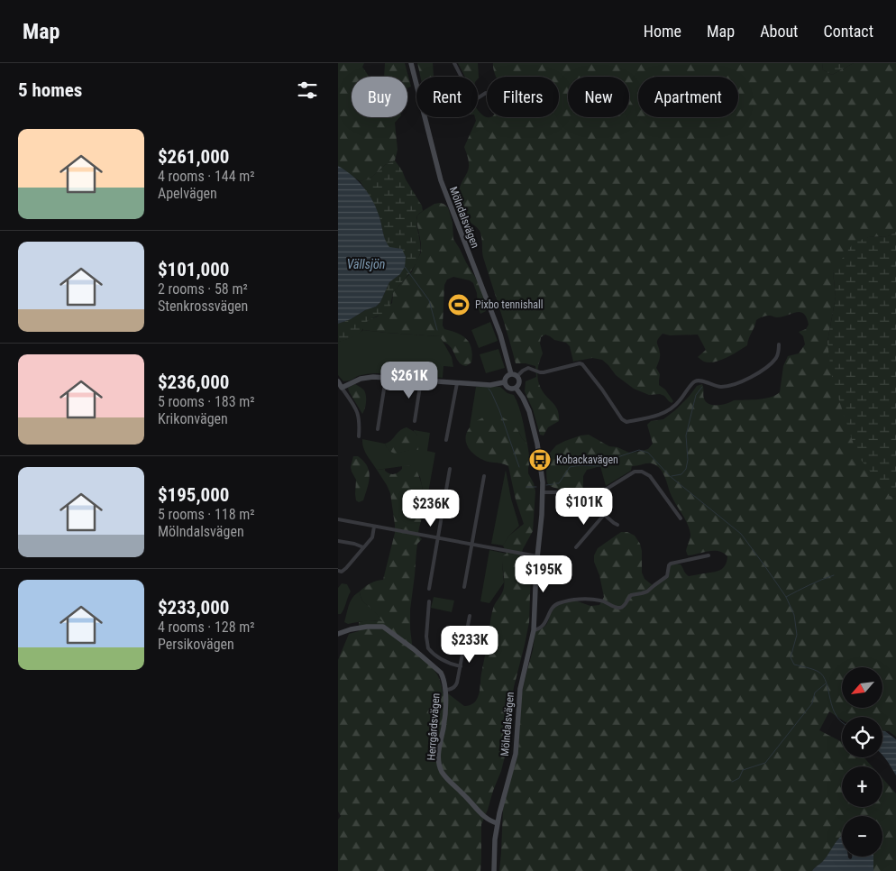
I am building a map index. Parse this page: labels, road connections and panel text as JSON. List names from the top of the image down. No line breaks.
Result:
{"streets":{"street":["Mölndalsvägen","Herrgårdsvägen"]},"crossings":[["Mölndalsvägen","Herrgårdsvägen"]],"water":["Vällsjön"],"places":{"sports":["Pixbo tennishall"],"bus stop":["Kobackavägen"]},"north":"bottom left","page":{"header":"Map","nav":["Home","Map","About","Contact"],"heading":"5 homes","chip":["Buy","Rent","Filters","New","Apartment"],"list":[{"name":"$261,000","note":"4 rooms · 144 m² · Apelvägen"},{"name":"$101,000","note":"2 rooms · 58 m² · Stenkrossvägen"},{"name":"$236,000","note":"5 rooms · 183 m² · Krikonvägen"},{"name":"$195,000","note":"5 rooms · 118 m² · Mölndalsvägen"},{"name":"$233,000","note":"4 rooms · 128 m² · Persikovägen"}],"price":["$261K","$101K","$236K","$195K","$233K"],"map_buttons":["+","−"]}}
